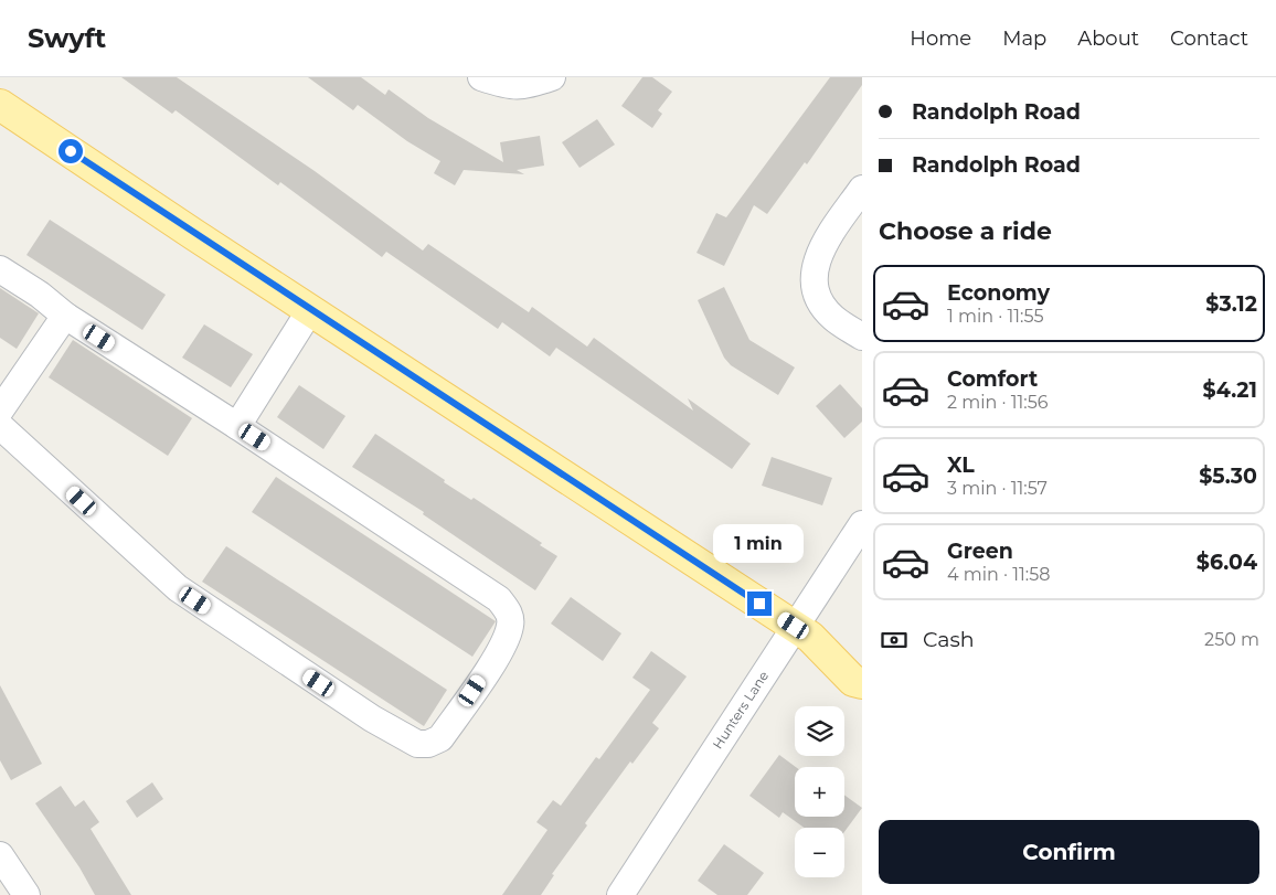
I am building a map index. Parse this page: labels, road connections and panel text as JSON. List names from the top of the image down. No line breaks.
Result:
{"streets":{"street":["Hunters Lane"]},"page":{"header":"Swyft","nav":["Home","Map","About","Contact"],"banner":["Randolph Road","Randolph Road"],"heading":"Choose a ride","list":[{"name":"Economy","note":"1 min · 11:55","value":"$3.12"},{"name":"Comfort","note":"2 min · 11:56","value":"$4.21"},{"name":"XL","note":"3 min · 11:57","value":"$5.30"},{"name":"Green","note":"4 min · 11:58","value":"$6.04"}],"bubble":"1 min","pay":["Cash","250 m"],"map_buttons":["+","−"],"buttons":"Confirm"}}
